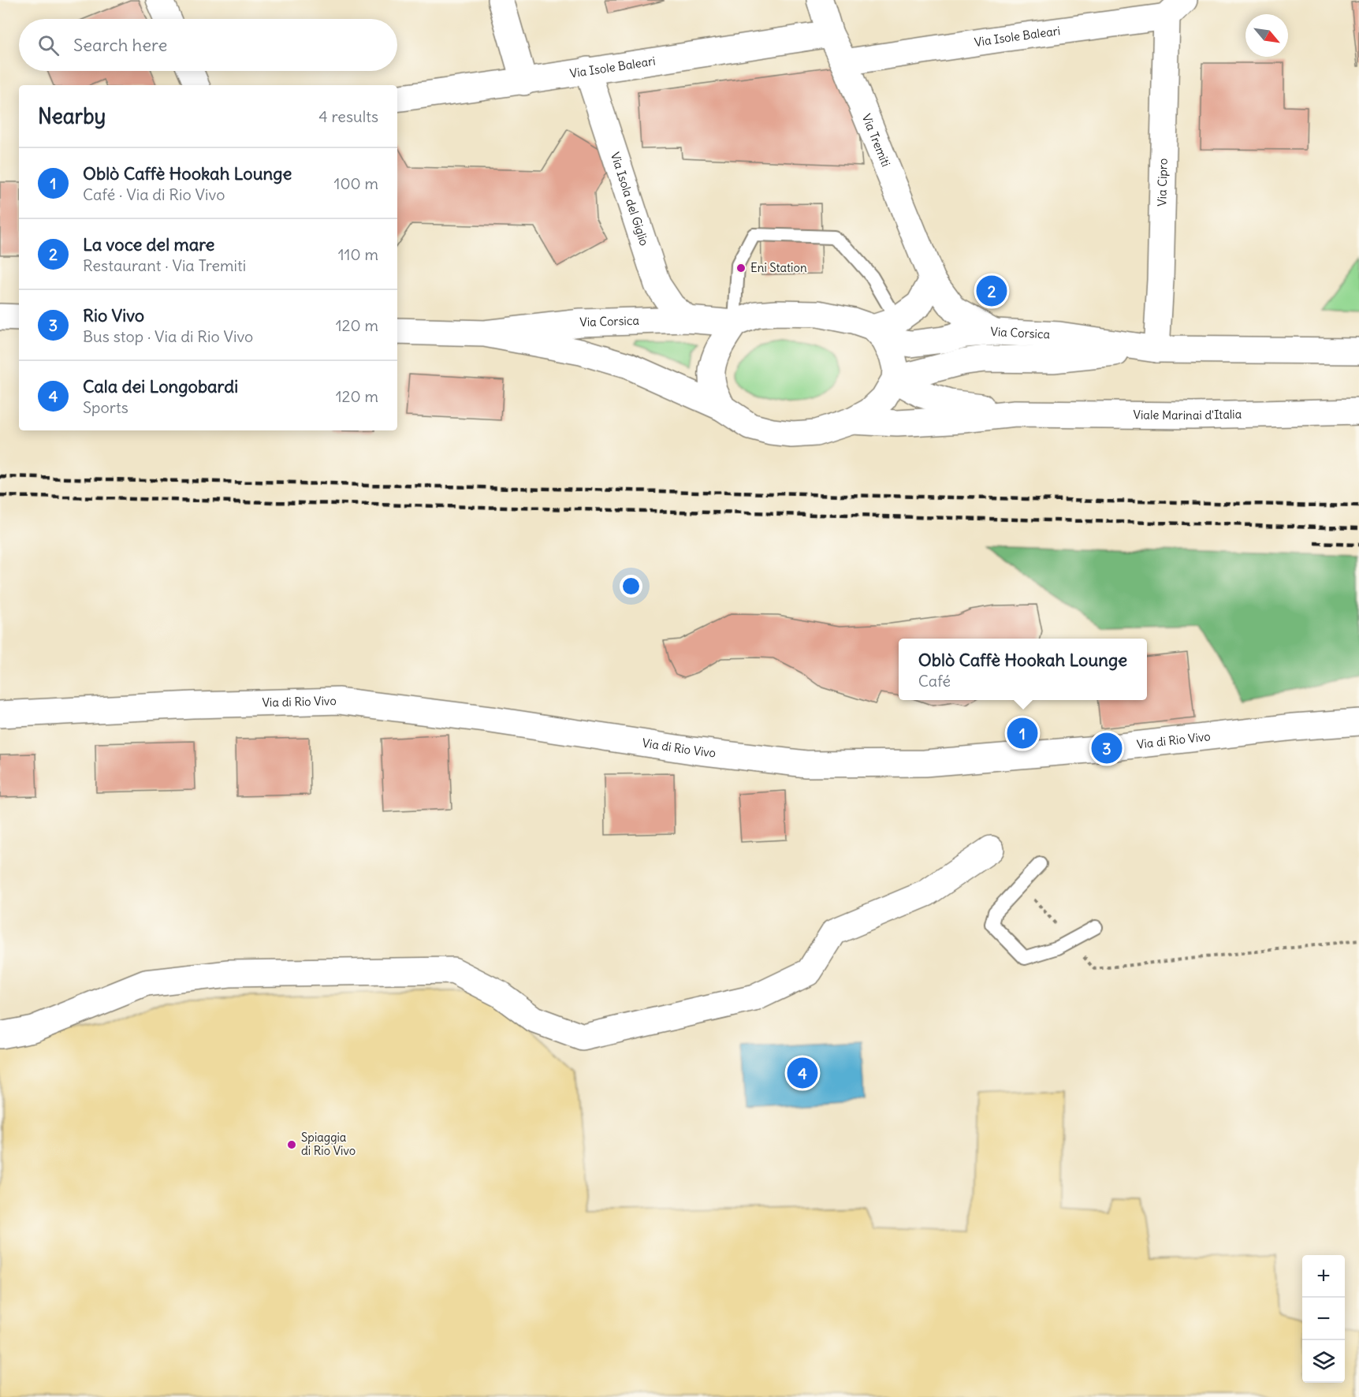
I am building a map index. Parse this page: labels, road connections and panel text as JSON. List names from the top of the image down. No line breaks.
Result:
{"streets":{"street":["Via Isole Baleari","Via Tremiti","Via Cipro","Via Isola del Giglio","Via Corsica","Viale Marinai d'Italia","Via di Rio Vivo"]},"crossings":[["Via Isole Baleari","Via Tremiti"],["Via Isole Baleari","Via Cipro"],["Via Isole Baleari","Via Isola del Giglio"],["Via Tremiti","Via Corsica"],["Via Cipro","Via Corsica"],["Via Isola del Giglio","Via Corsica"],["Via Corsica","Viale Marinai d'Italia"]],"places":["Eni Station","Spiaggia di Rio Vivo"],"north":"bottom right","page":{"search":"Search here","heading":["Nearby","4 results"],"list":[{"mark":"1","name":"Oblò Caffè Hookah Lounge","note":"Café · Via di Rio Vivo","value":"100 m"},{"mark":"2","name":"La voce del mare","note":"Restaurant · Via Tremiti","value":"110 m"},{"mark":"3","name":"Rio Vivo","note":"Bus stop · Via di Rio Vivo","value":"120 m"},{"mark":"4","name":"Cala dei Longobardi","note":"Sports","value":"120 m"}],"pins":["2","1","3","4"],"popup":["Oblò Caffè Hookah Lounge","Café"],"map_buttons":["+","−"]}}
